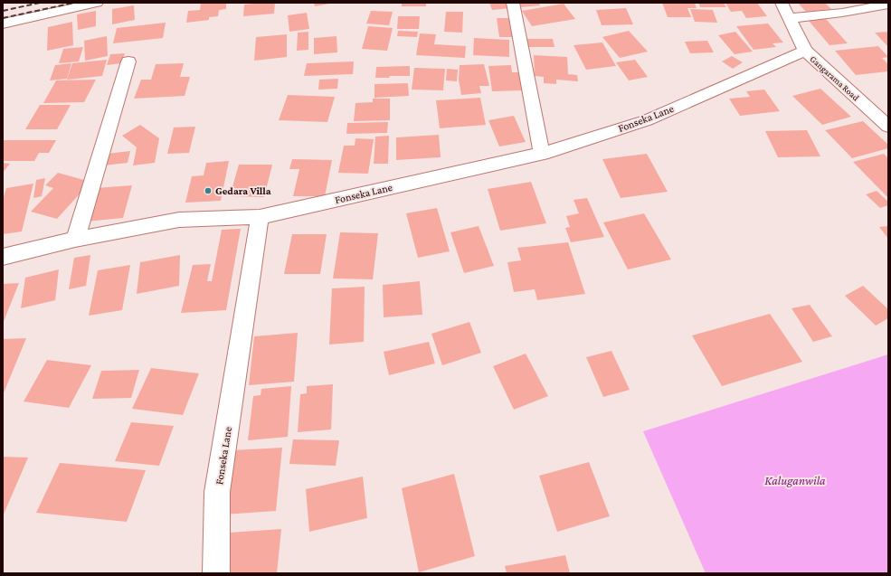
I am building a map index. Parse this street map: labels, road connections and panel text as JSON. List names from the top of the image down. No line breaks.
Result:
{"streets":{"street":["Gangarama Road","Fonseka Lane"]},"crossings":[["Gangarama Road","Fonseka Lane"]],"parks":["Kaluganwila"],"places":["Gedara Villa"]}
